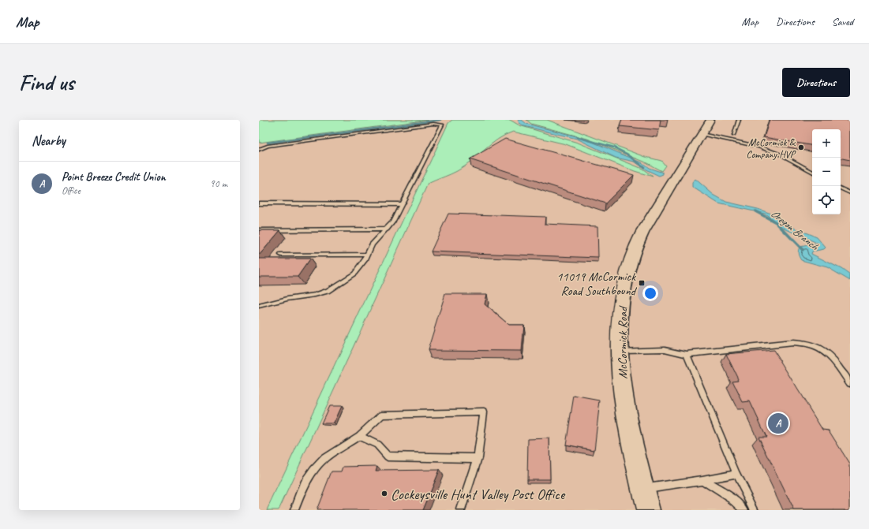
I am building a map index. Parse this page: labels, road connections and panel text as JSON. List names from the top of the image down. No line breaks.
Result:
{"streets":{"main road":["McCormick Road"]},"water":["Oregon Branch"],"places":{"other":["McCormick & Company HVP","Cockeysville Hunt Valley Post Office"],"transit":["11019 McCormick Road Southbound"]},"page":{"header":"Map","nav":["Map","Directions","Saved"],"buttons":"Directions","title":"Find us","heading":"Nearby","map_buttons":["+","−"],"list":[{"mark":"A","name":"Point Breeze Credit Union","note":"Office","value":"90 m"}],"pins":"A"}}
